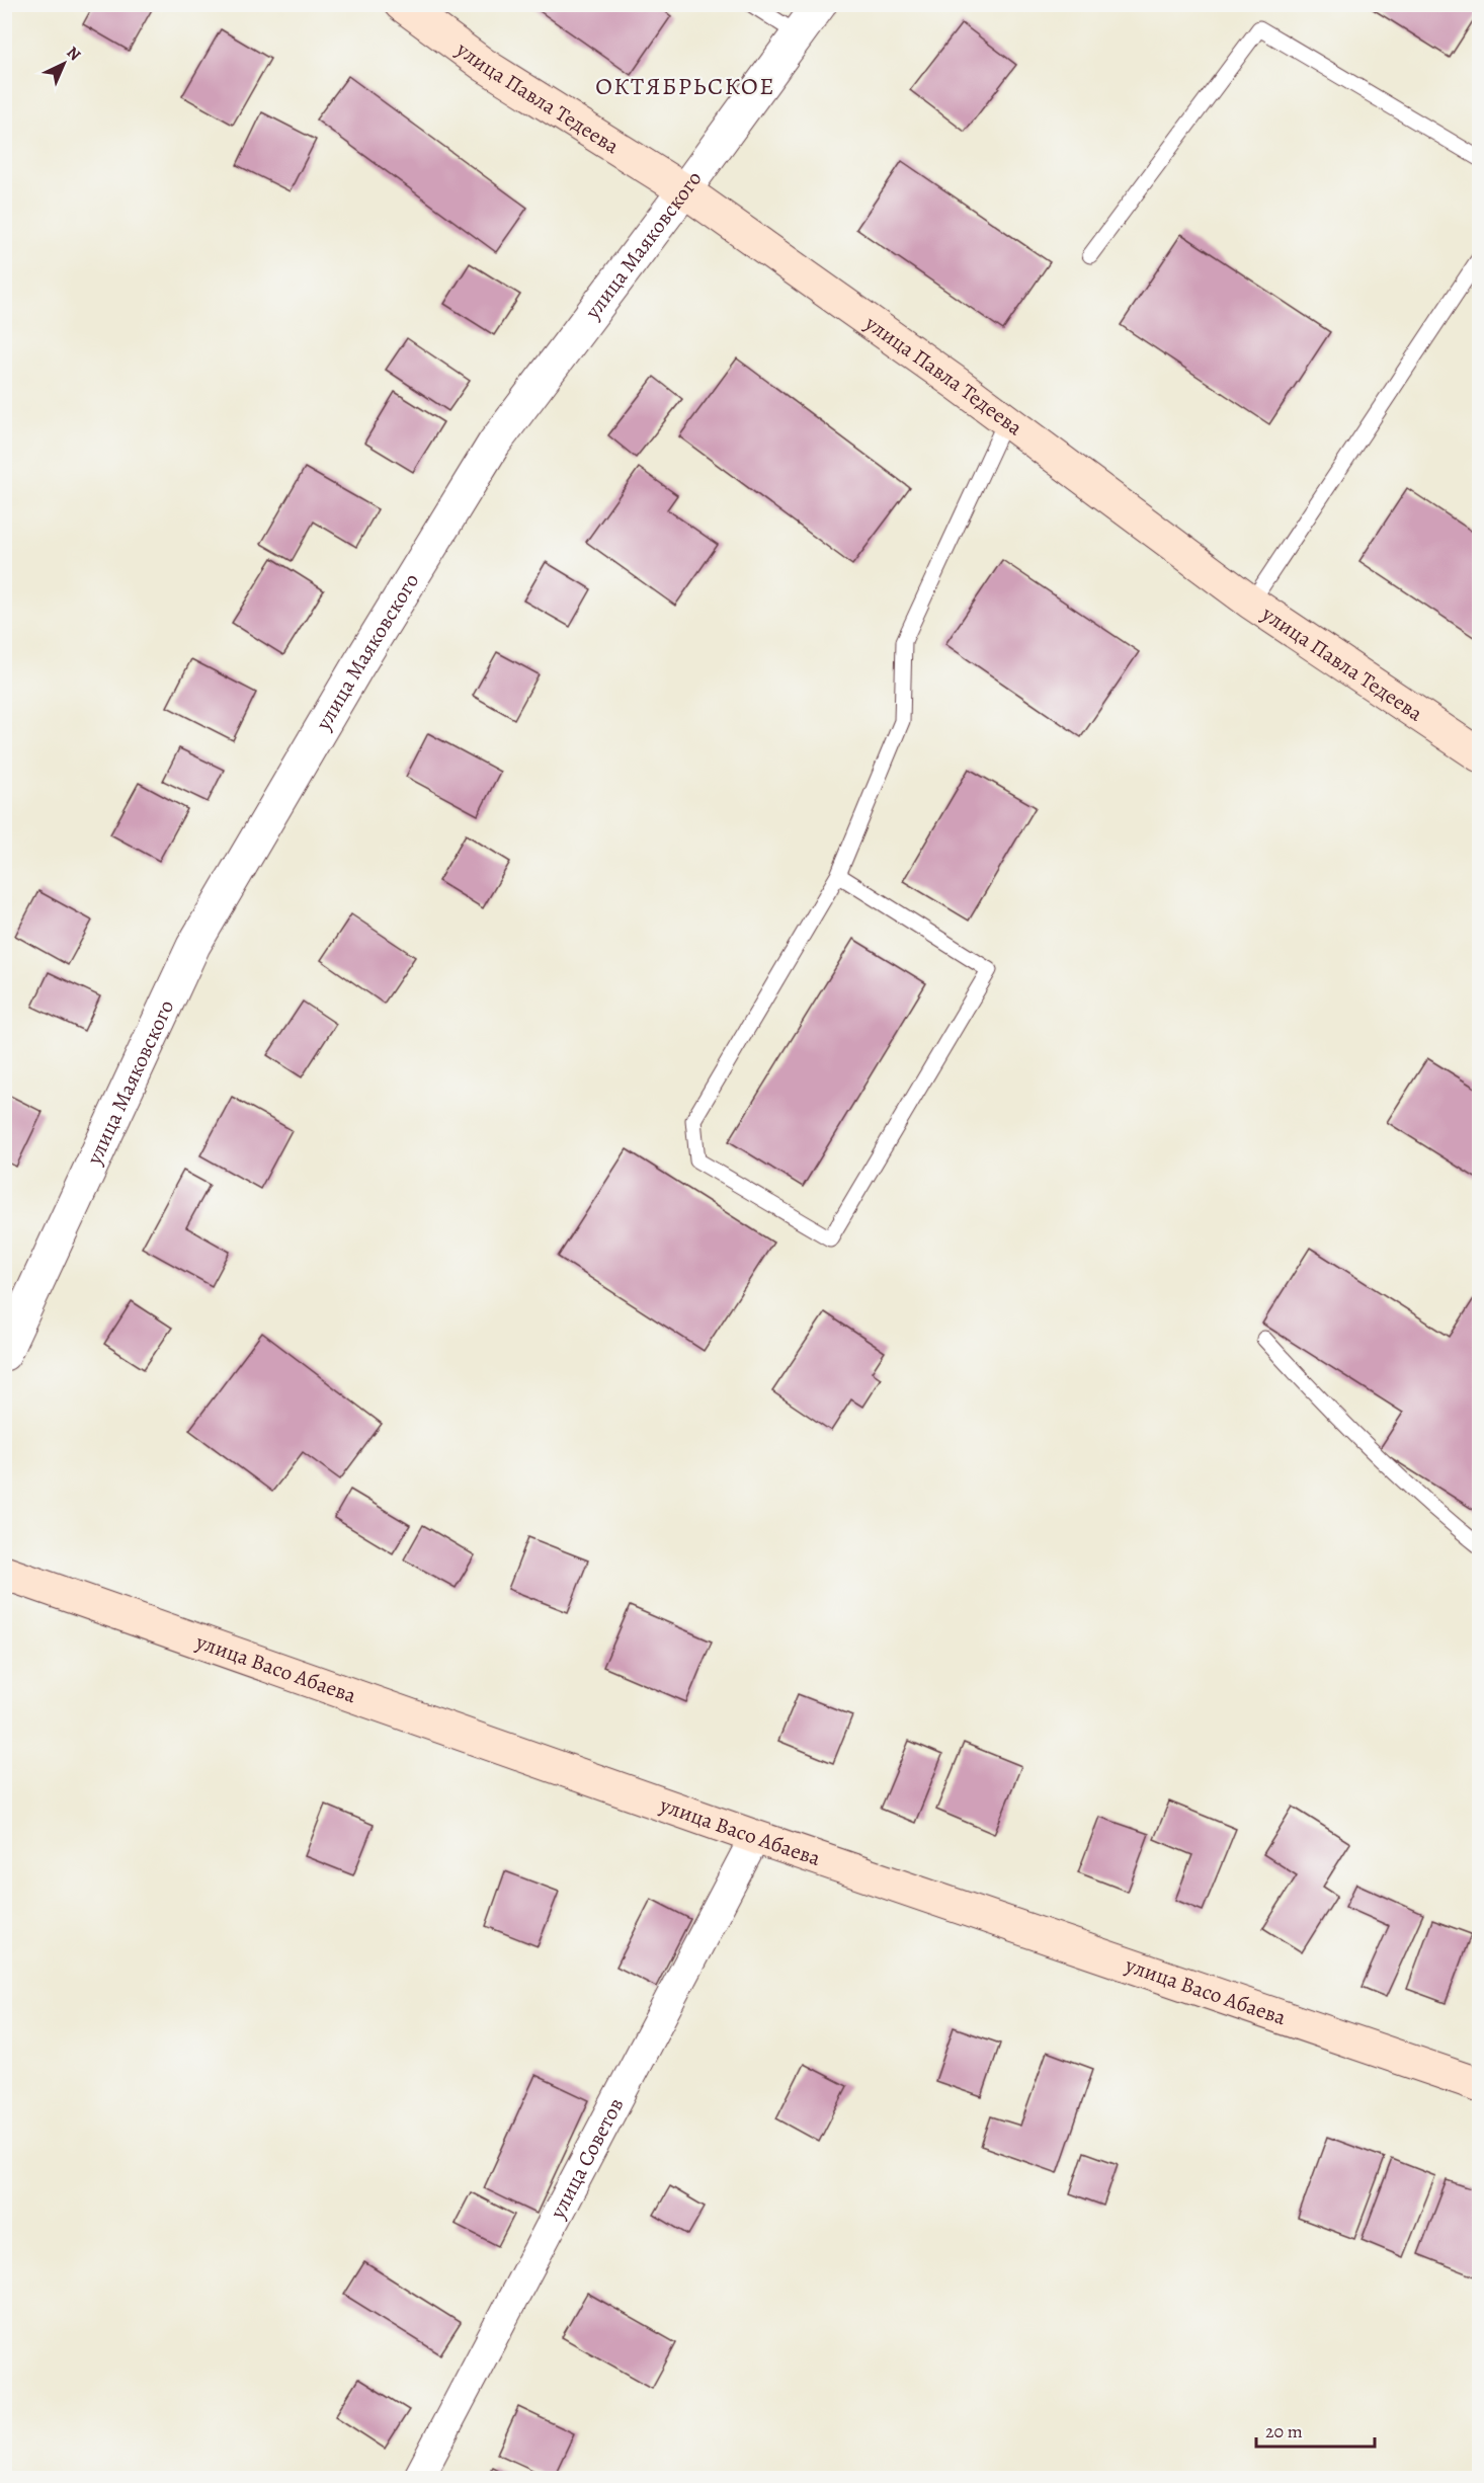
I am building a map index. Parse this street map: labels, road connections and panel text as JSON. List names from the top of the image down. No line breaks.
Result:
{"streets":{"main road":["улица Павла Тедеева","улица Васо Абаева"],"street":["улица Маяковского","улица Советов"]},"crossings":[["улица Павла Тедеева","улица Маяковского"],["улица Васо Абаева","улица Советов"]],"districts":["ОКТЯБРЬСКОЕ"],"scale_bar":"20 m","north":"top right"}
